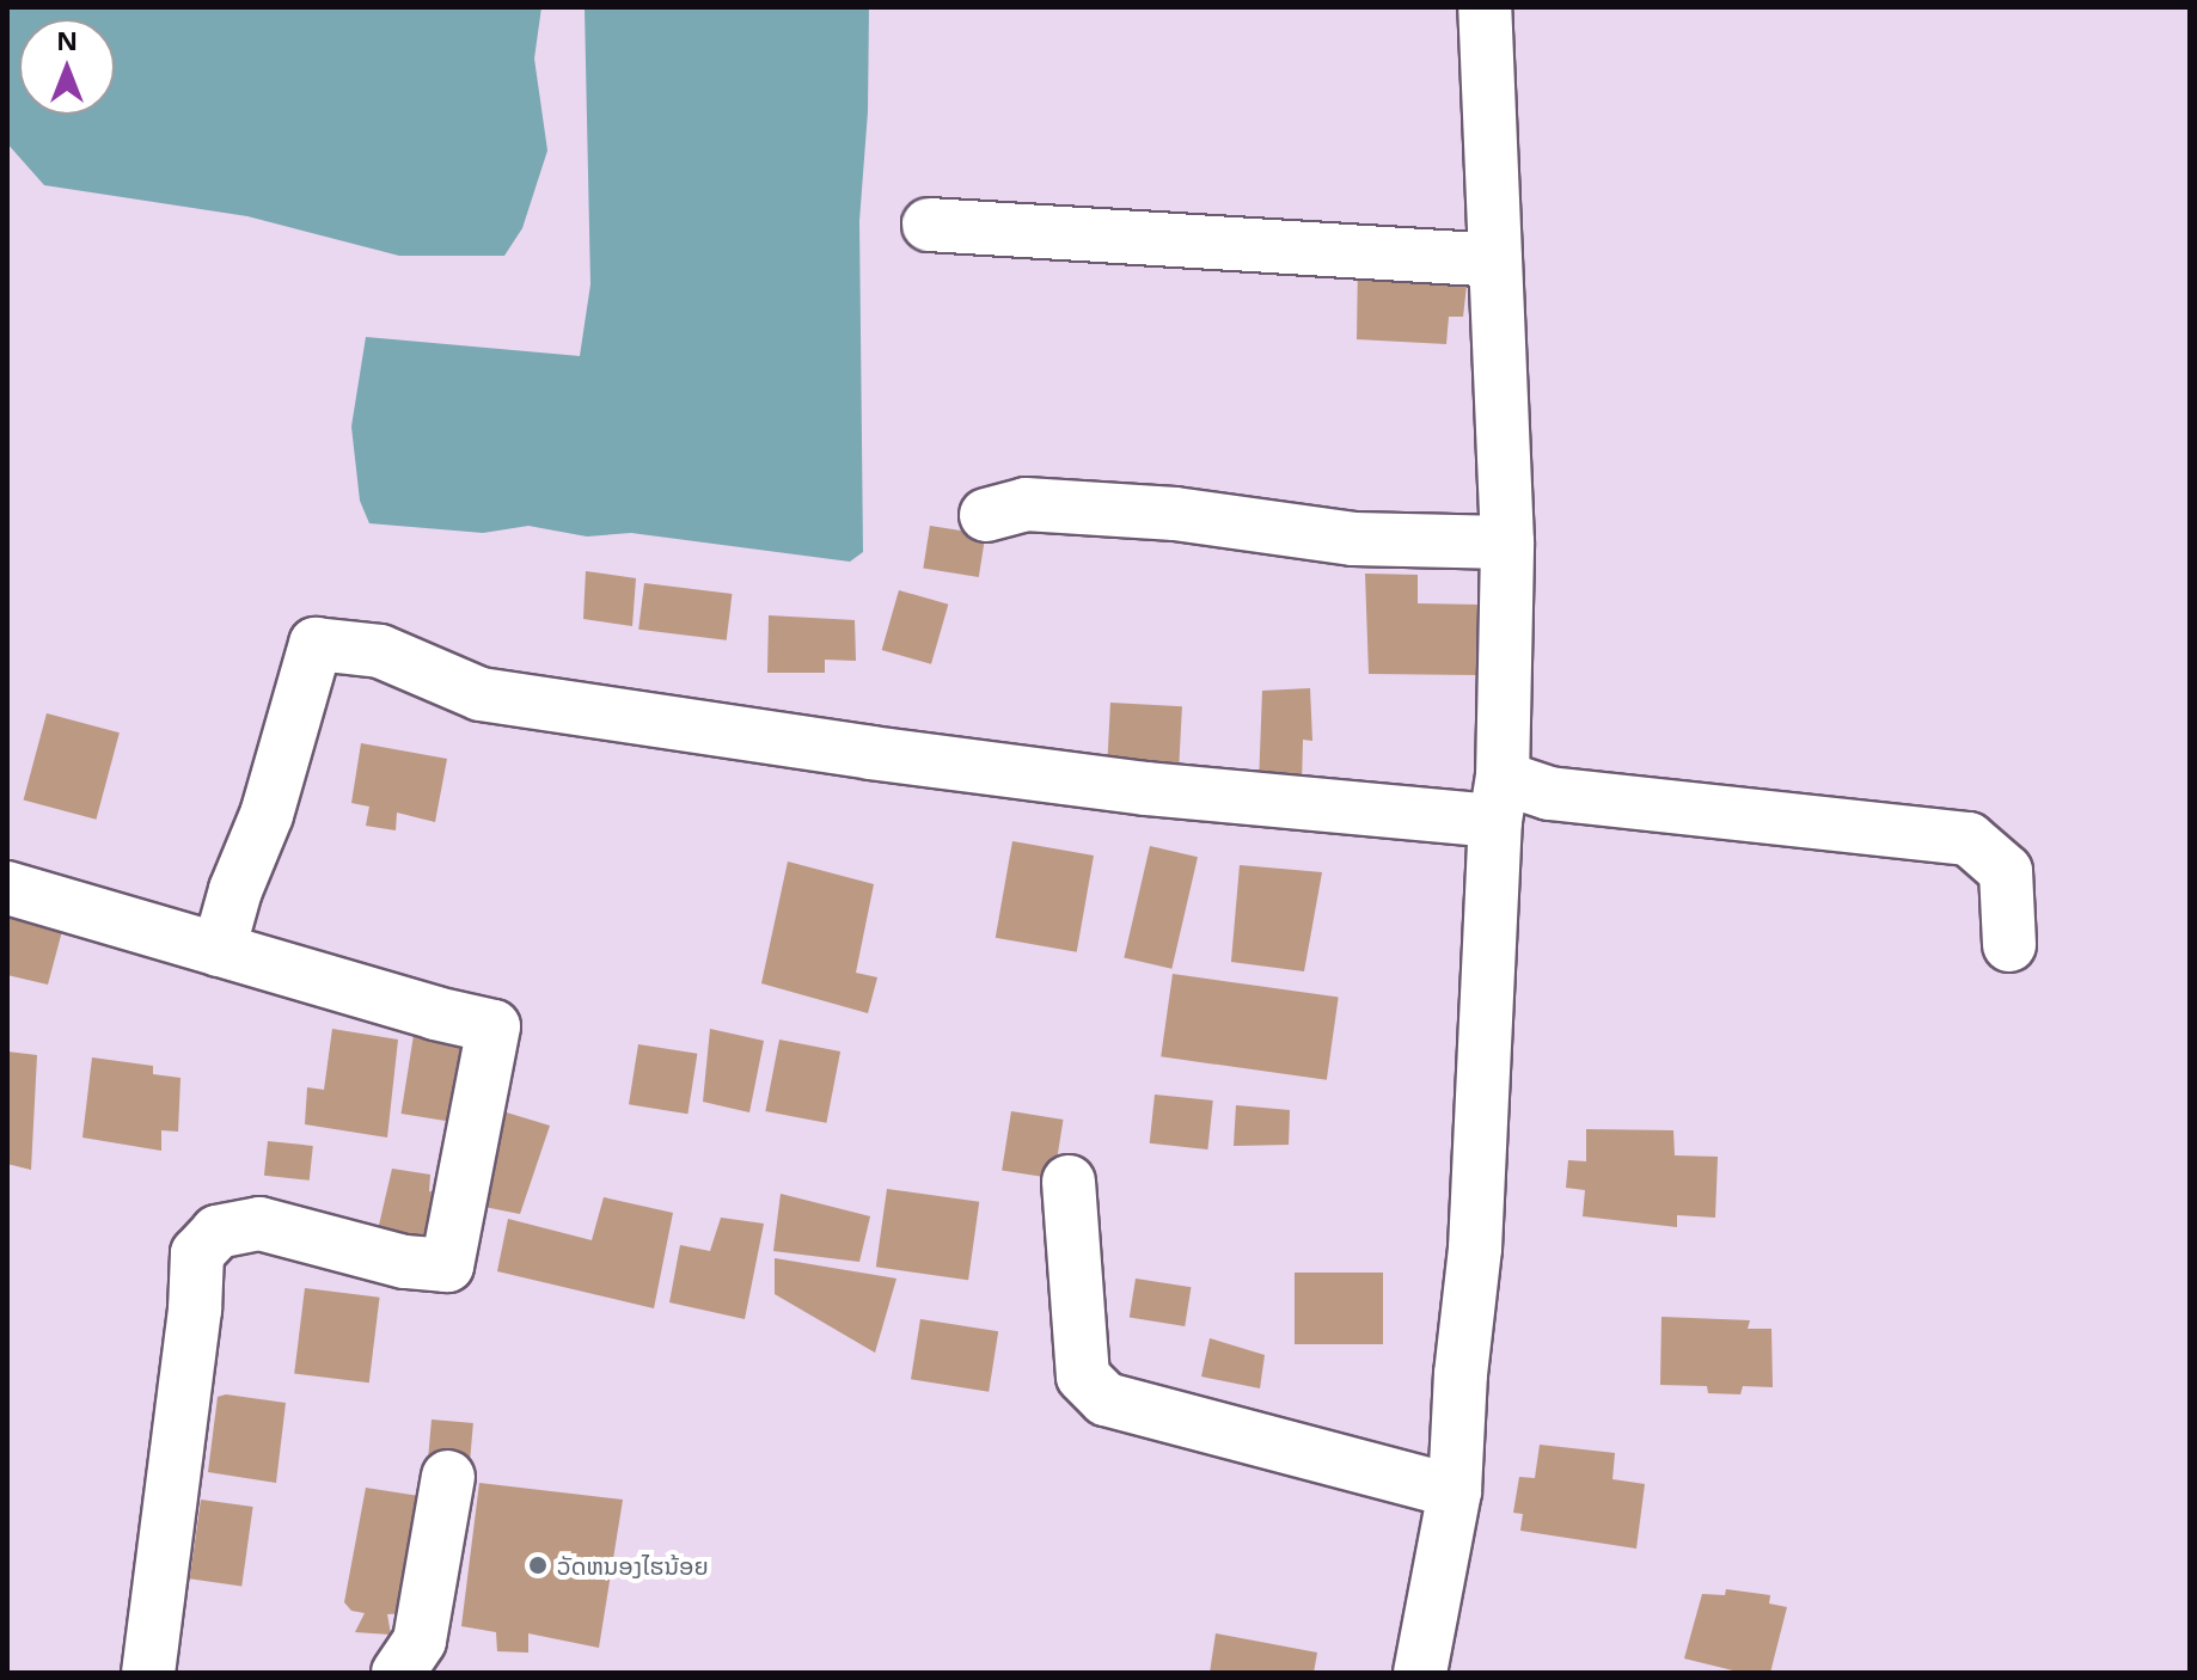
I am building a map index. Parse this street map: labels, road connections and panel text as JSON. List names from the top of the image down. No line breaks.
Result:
{"places":["ວັດຫນອງໄຮນ້ອຍ"],"north":"top"}
